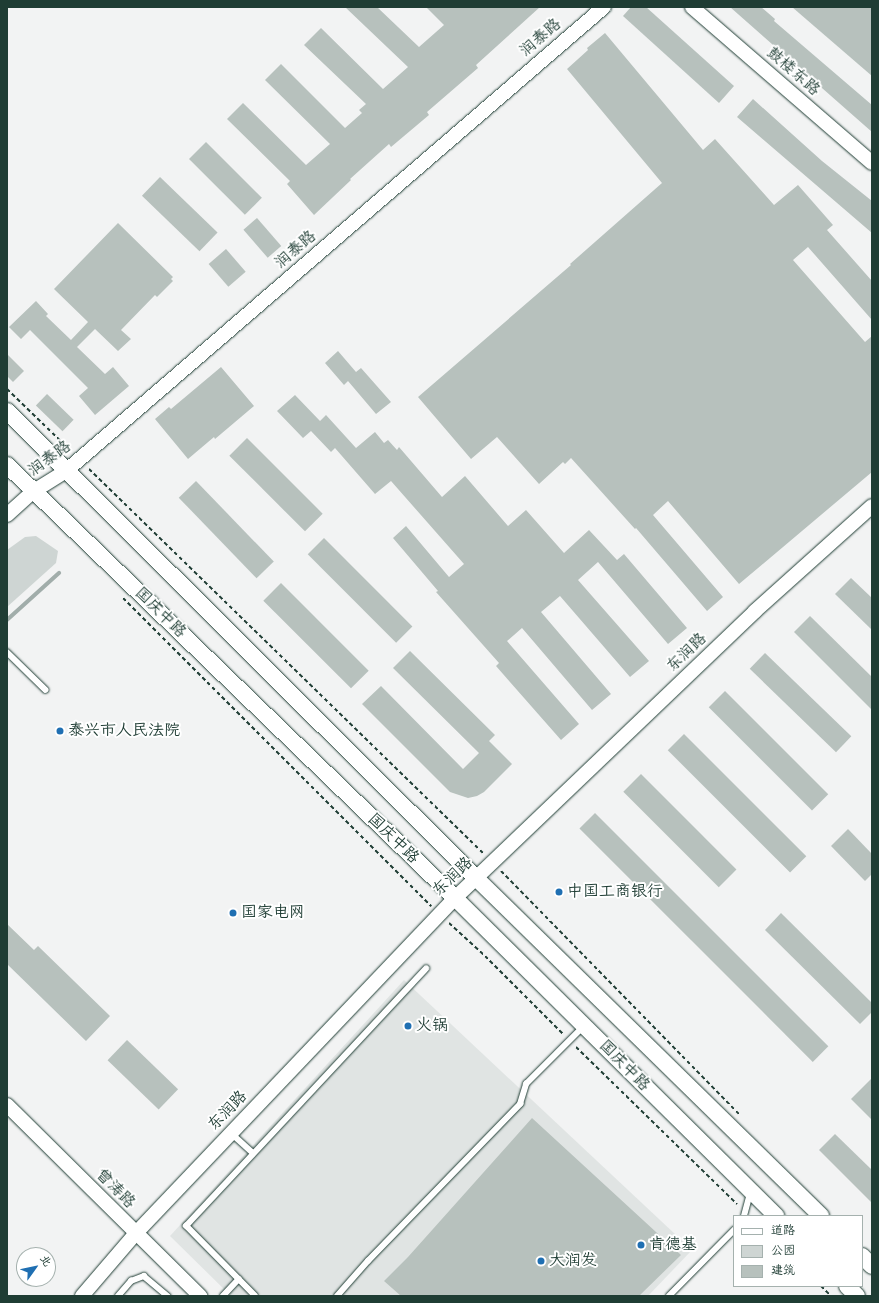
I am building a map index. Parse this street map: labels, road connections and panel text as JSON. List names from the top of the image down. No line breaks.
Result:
{"streets":{"main road":["国庆中路"],"street":["润泰路","鼓楼东路","东润路","曾涛路"]},"crossings":[["润泰路","国庆中路"],["国庆中路","东润路"],["东润路","曾涛路"]],"places":["泰兴市人民法院","中国工商银行","国家电网","火锅","肯德基","大润发"],"legend":["道路","公园","建筑"],"north":"top right"}
